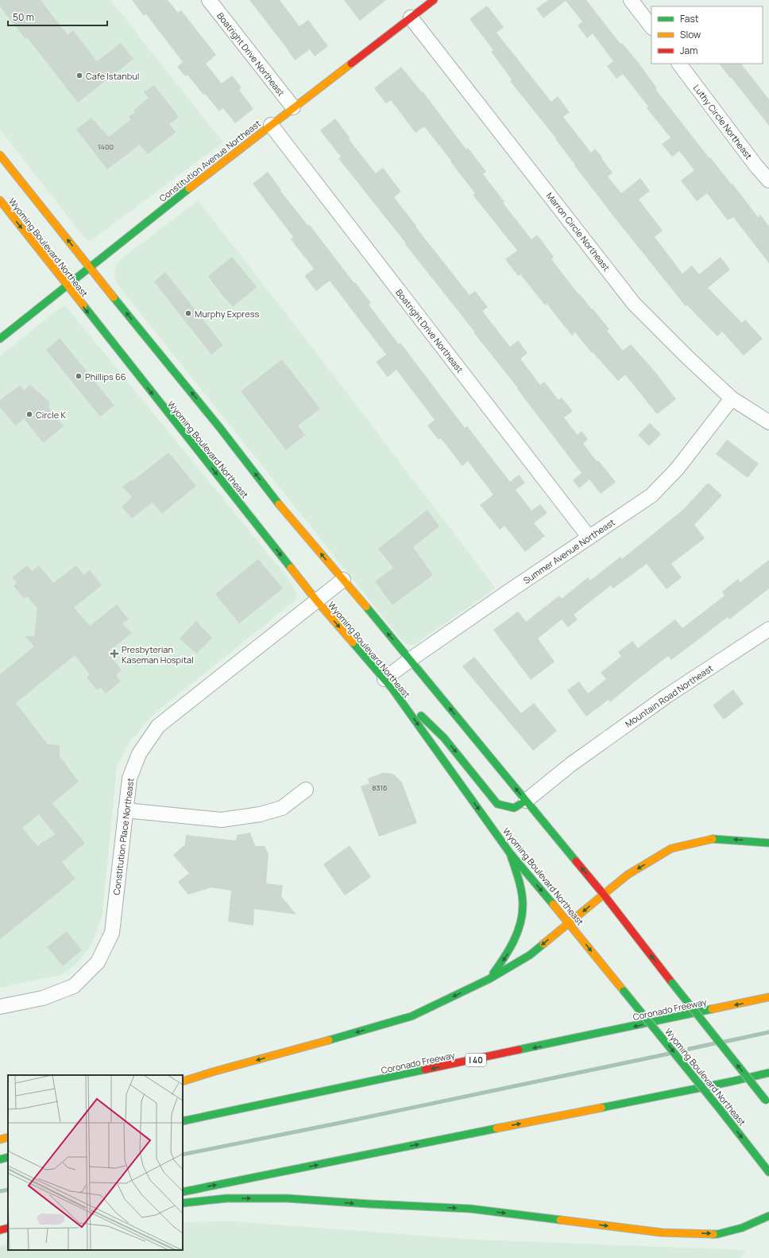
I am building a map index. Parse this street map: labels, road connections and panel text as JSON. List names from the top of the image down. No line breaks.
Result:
{"streets":{"main road":["Constitution Avenue Northeast","Wyoming Boulevard Northeast","Coronado Freeway","I 40"],"street":["Boatright Drive Northeast","Luthy Circle Northeast","Marron Circle Northeast","Summer Avenue Northeast","Mountain Road Northeast","Constitution Place Northeast"]},"crossings":[["Boatright Drive Northeast","Constitution Avenue Northeast"],["Boatright Drive Northeast","Summer Avenue Northeast"],["Constitution Avenue Northeast","Marron Circle Northeast"],["Constitution Avenue Northeast","Wyoming Boulevard Northeast"],["Marron Circle Northeast","Summer Avenue Northeast"],["Wyoming Boulevard Northeast","Summer Avenue Northeast"],["Wyoming Boulevard Northeast","Constitution Place Northeast"]],"places":{"other":["Cafe Istanbul","Murphy Express","Phillips 66","Circle K"],"health":["Presbyterian Kaseman Hospital"]},"house_numbers":["1400","8316"],"legend":["Fast","Slow","Jam"],"scale_bar":"50 m"}
